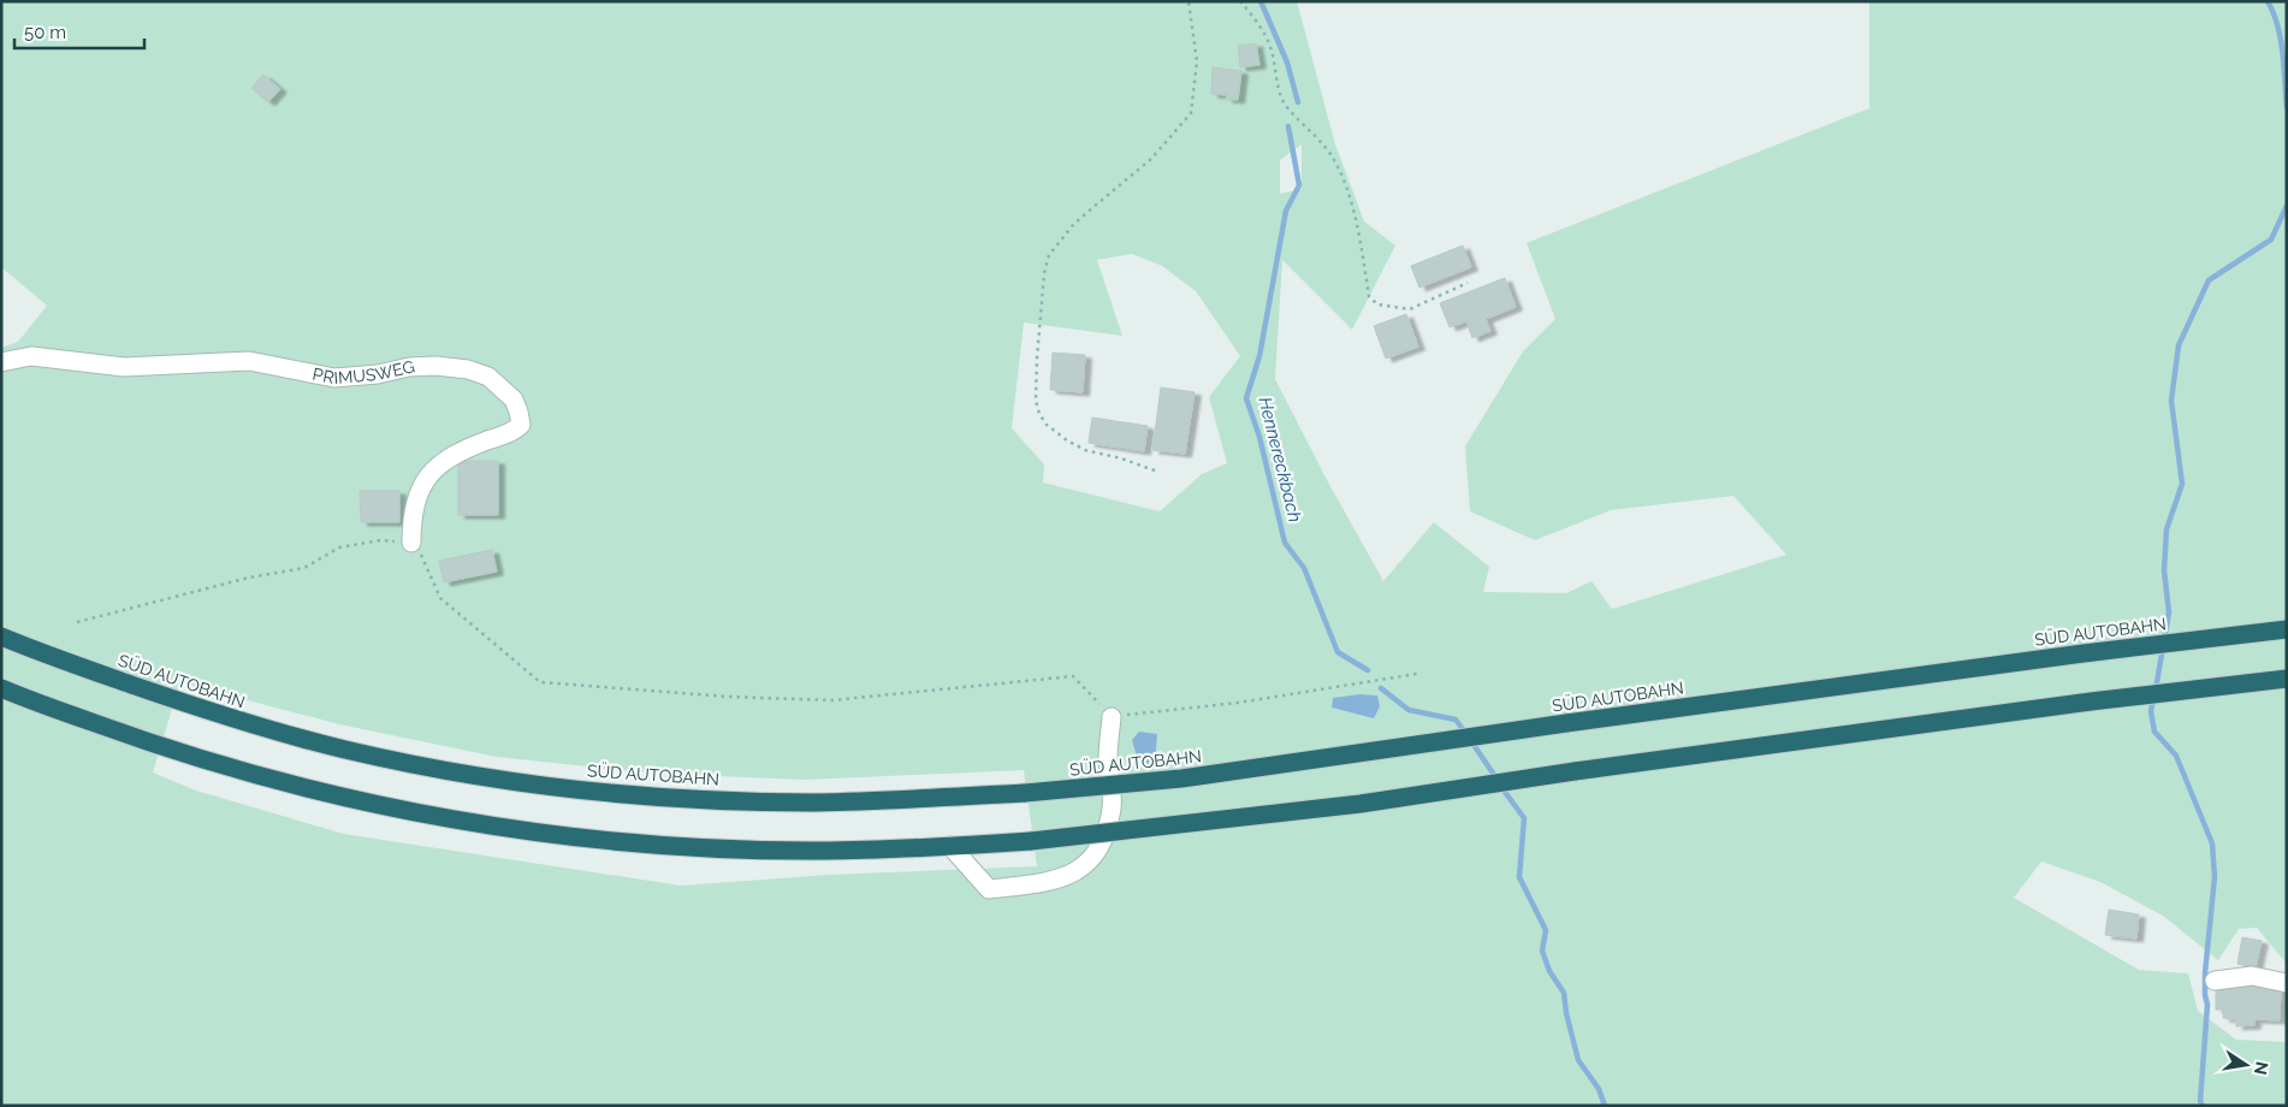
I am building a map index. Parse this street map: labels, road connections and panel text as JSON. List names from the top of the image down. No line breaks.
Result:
{"streets":{"highway":["SÜD AUTOBAHN"],"lane":["PRIMUSWEG"]},"water":["Hennereckbach"],"scale_bar":"50 m","north":"right"}
